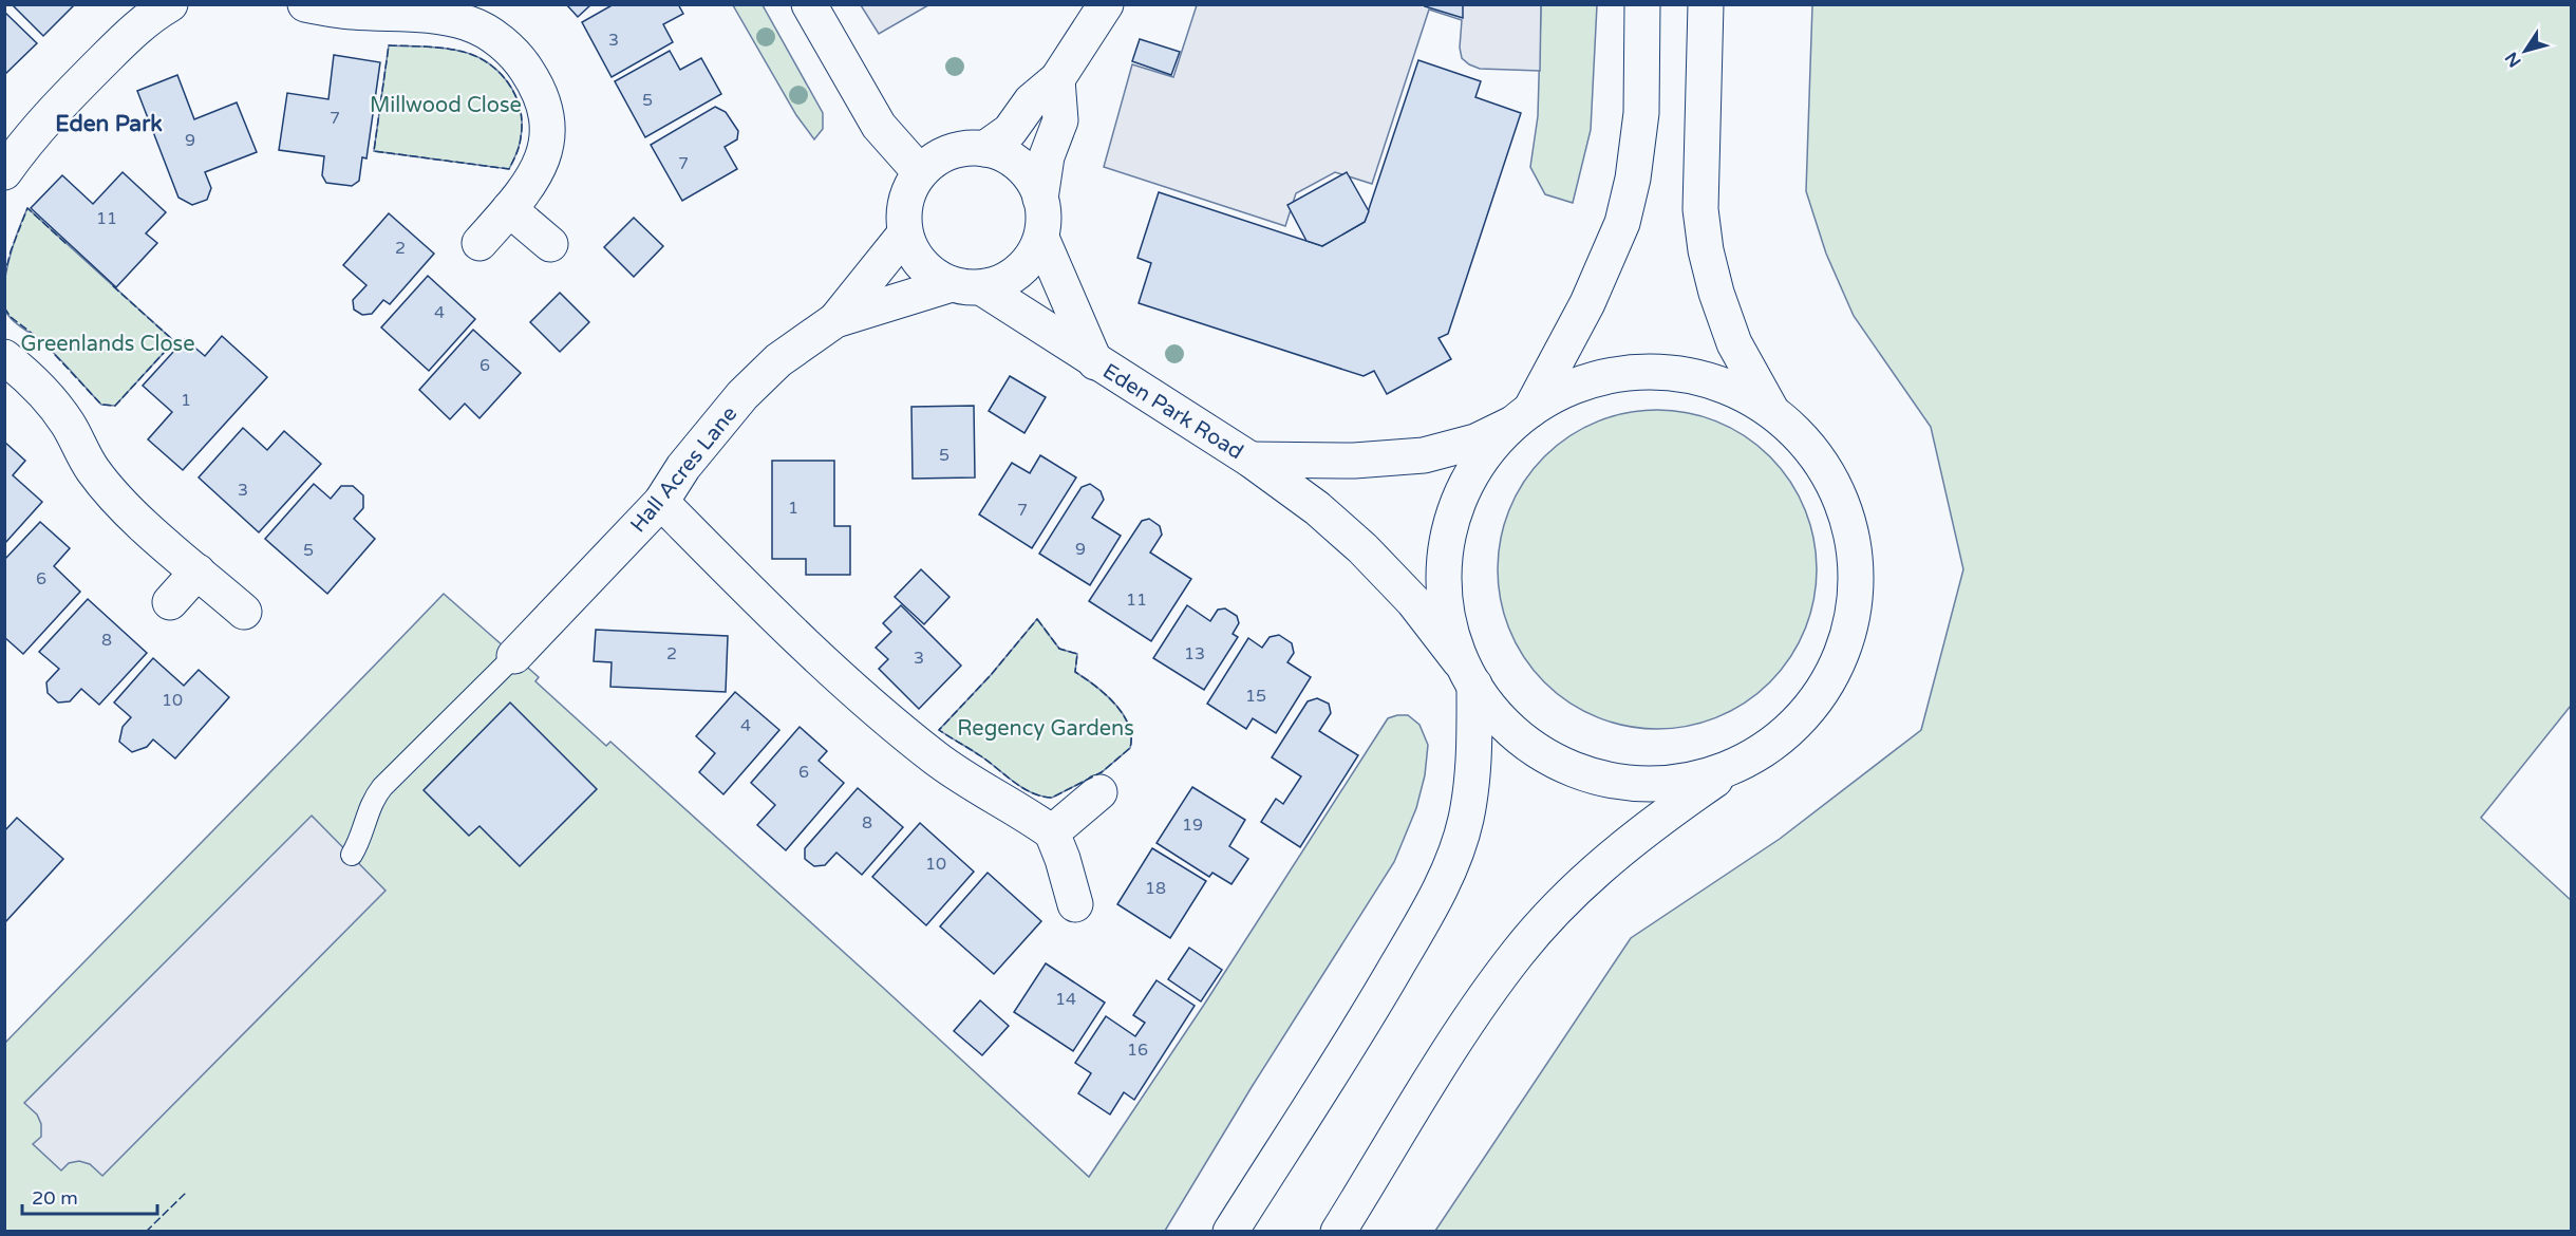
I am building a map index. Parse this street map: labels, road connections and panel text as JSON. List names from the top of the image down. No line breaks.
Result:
{"streets":{"main road":["Eden Park Road","Hall Acres Lane"]},"crossings":[["Eden Park Road","Hall Acres Lane"]],"districts":["Eden Park"],"parks":["Millwood Close","Greenlands Close","Regency Gardens"],"house_numbers":["3","5","7","9","7","11","2","4","6","1","5","3","1","7","9","5","6","11","8","2","13","3","15","10","4","6","8","19","10","18","14","16"],"scale_bar":"20 m","north":"bottom left"}
